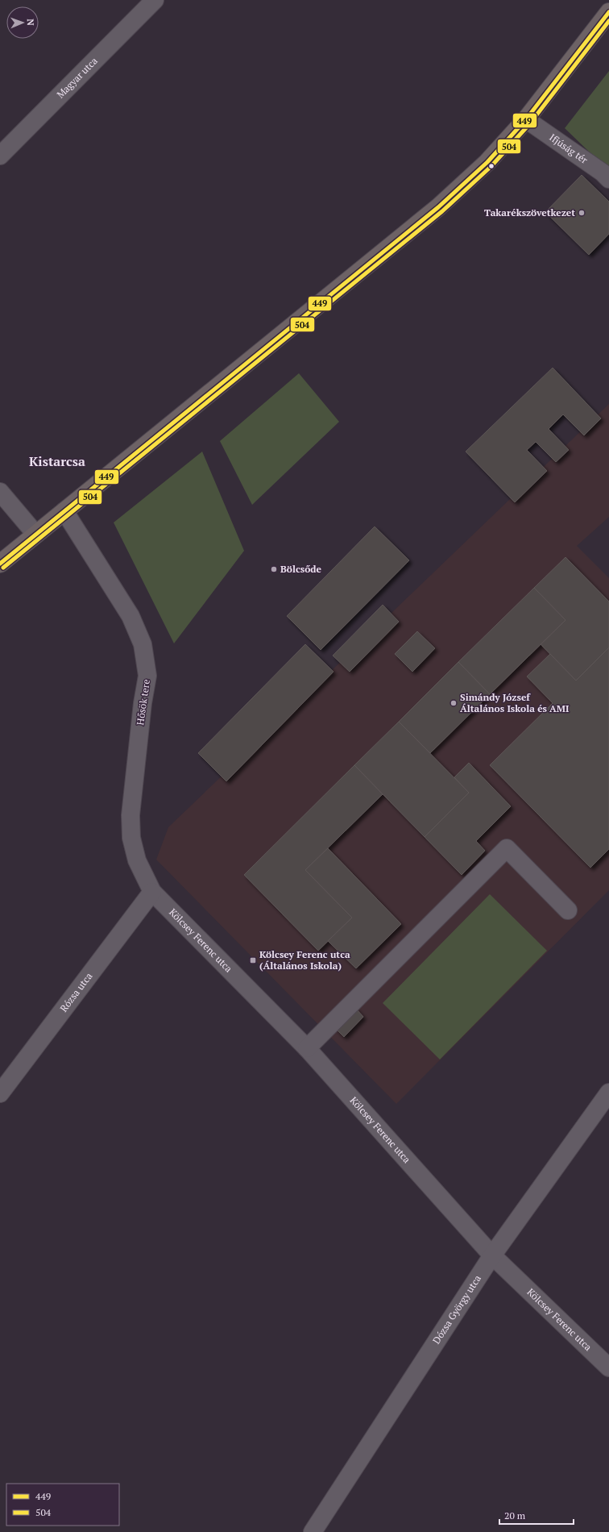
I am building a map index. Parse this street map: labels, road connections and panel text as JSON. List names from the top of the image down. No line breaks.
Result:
{"streets":{"street":["Magyar utca","Ifjúság tér","Hősök tere","Kölcsey Ferenc utca","Rózsa utca","Dózsa György utca"]},"crossings":[["Hősök tere","Kölcsey Ferenc utca"],["Hősök tere","Rózsa utca"],["Kölcsey Ferenc utca","Rózsa utca"],["Kölcsey Ferenc utca","Dózsa György utca"]],"districts":["Kistarcsa"],"places":{"other":["Takarékszövetkezet","Bölcsőde","Simándy József Általános Iskola és AMI"],"transit":["Kölcsey Ferenc utca (Általános Iskola)"]},"lines":["transit line 449","transit line 504"],"legend":["449","504"],"scale_bar":"20 m","north":"right"}
